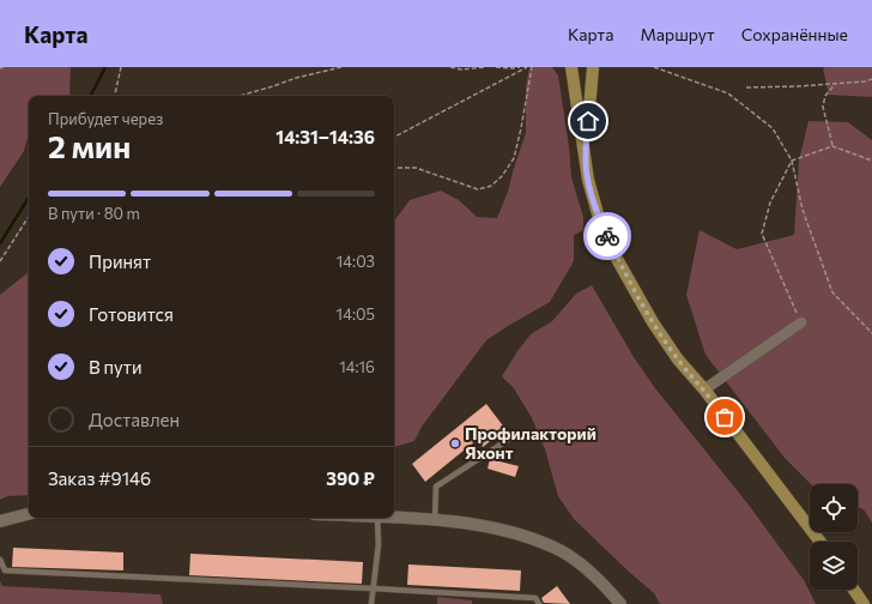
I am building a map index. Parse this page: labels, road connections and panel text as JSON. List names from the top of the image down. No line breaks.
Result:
{"places":["Профилакторий Яхонт"],"page":{"header":"Карта","nav":["Карта","Маршрут","Сохранённые"],"heading":["2 мин","Прибудет через","14:31–14:36"],"panel":["Заказ #9146","390 ₽"],"bar":"В пути · 80 m","list":[["Принят","14:03"],["Готовится","14:05"],["В пути","14:16"],"Доставлен"]}}
